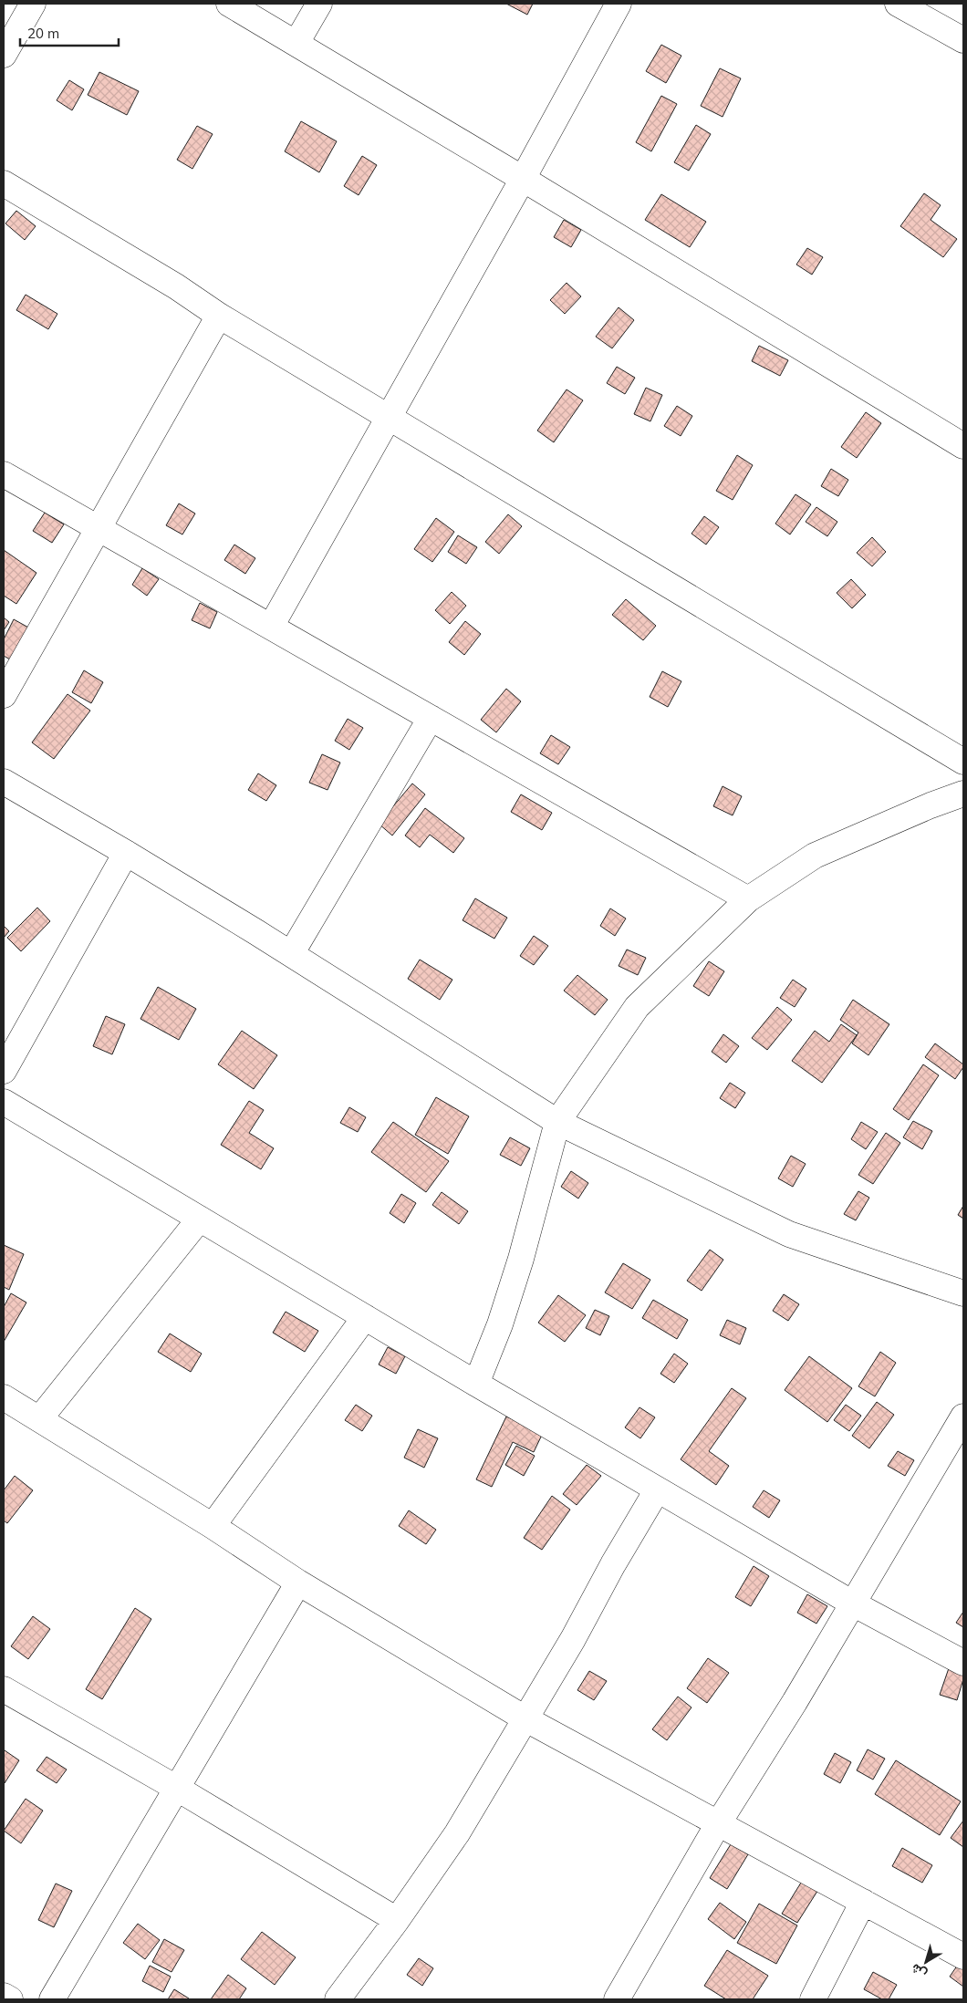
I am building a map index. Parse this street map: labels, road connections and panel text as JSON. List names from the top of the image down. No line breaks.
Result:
{"scale_bar":"20 m","north":"bottom left"}
